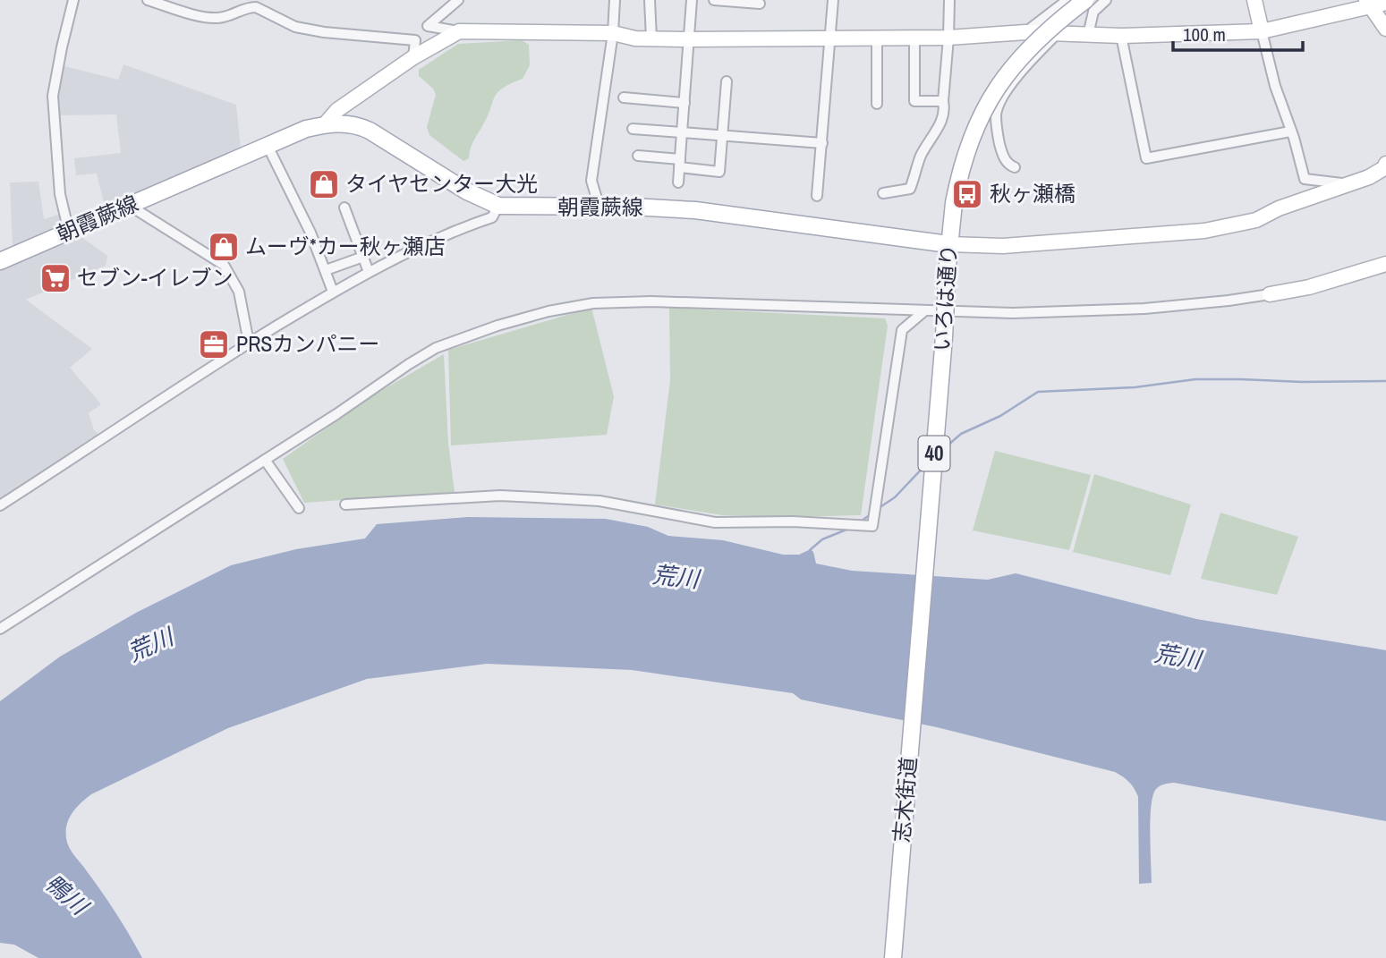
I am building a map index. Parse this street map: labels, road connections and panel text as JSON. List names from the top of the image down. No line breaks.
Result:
{"streets":{"main road":["朝霞蕨線","いろは通り","40","志木街道"]},"crossings":[["朝霞蕨線","いろは通り"],["いろは通り","志木街道"]],"water":["荒川","鴨川"],"places":{"shop":["タイヤセンター大光","ムーヴ*カー秋ヶ瀬店"],"bus stop":["秋ヶ瀬橋"],"supermarket":["セブン-イレブン"],"office":["PRSカンパニー"]},"scale_bar":"100 m"}
